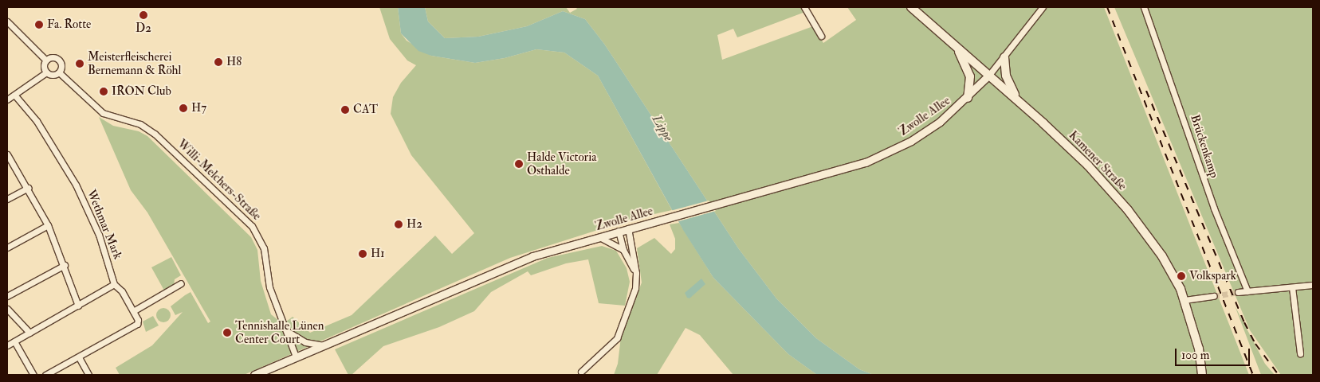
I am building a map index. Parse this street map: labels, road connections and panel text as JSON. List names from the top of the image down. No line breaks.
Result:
{"streets":{"main road":["Kamener Straße"],"street":["Zwolle Allee","Brückenkamp","Willi-Melchers-Straße","Wethmar Mark"]},"crossings":[["Zwolle Allee","Kamener Straße"],["Zwolle Allee","Willi-Melchers-Straße"]],"water":["Lippe"],"places":["D2","Fa. Rotte","H8","Meisterfleischerei Bernemann & Röhl","IRON Club","H7","CAT","Halde Victoria Osthalde","H2","H1","Volkspark","Tennishalle Lünen Center Court"],"scale_bar":"100 m"}
